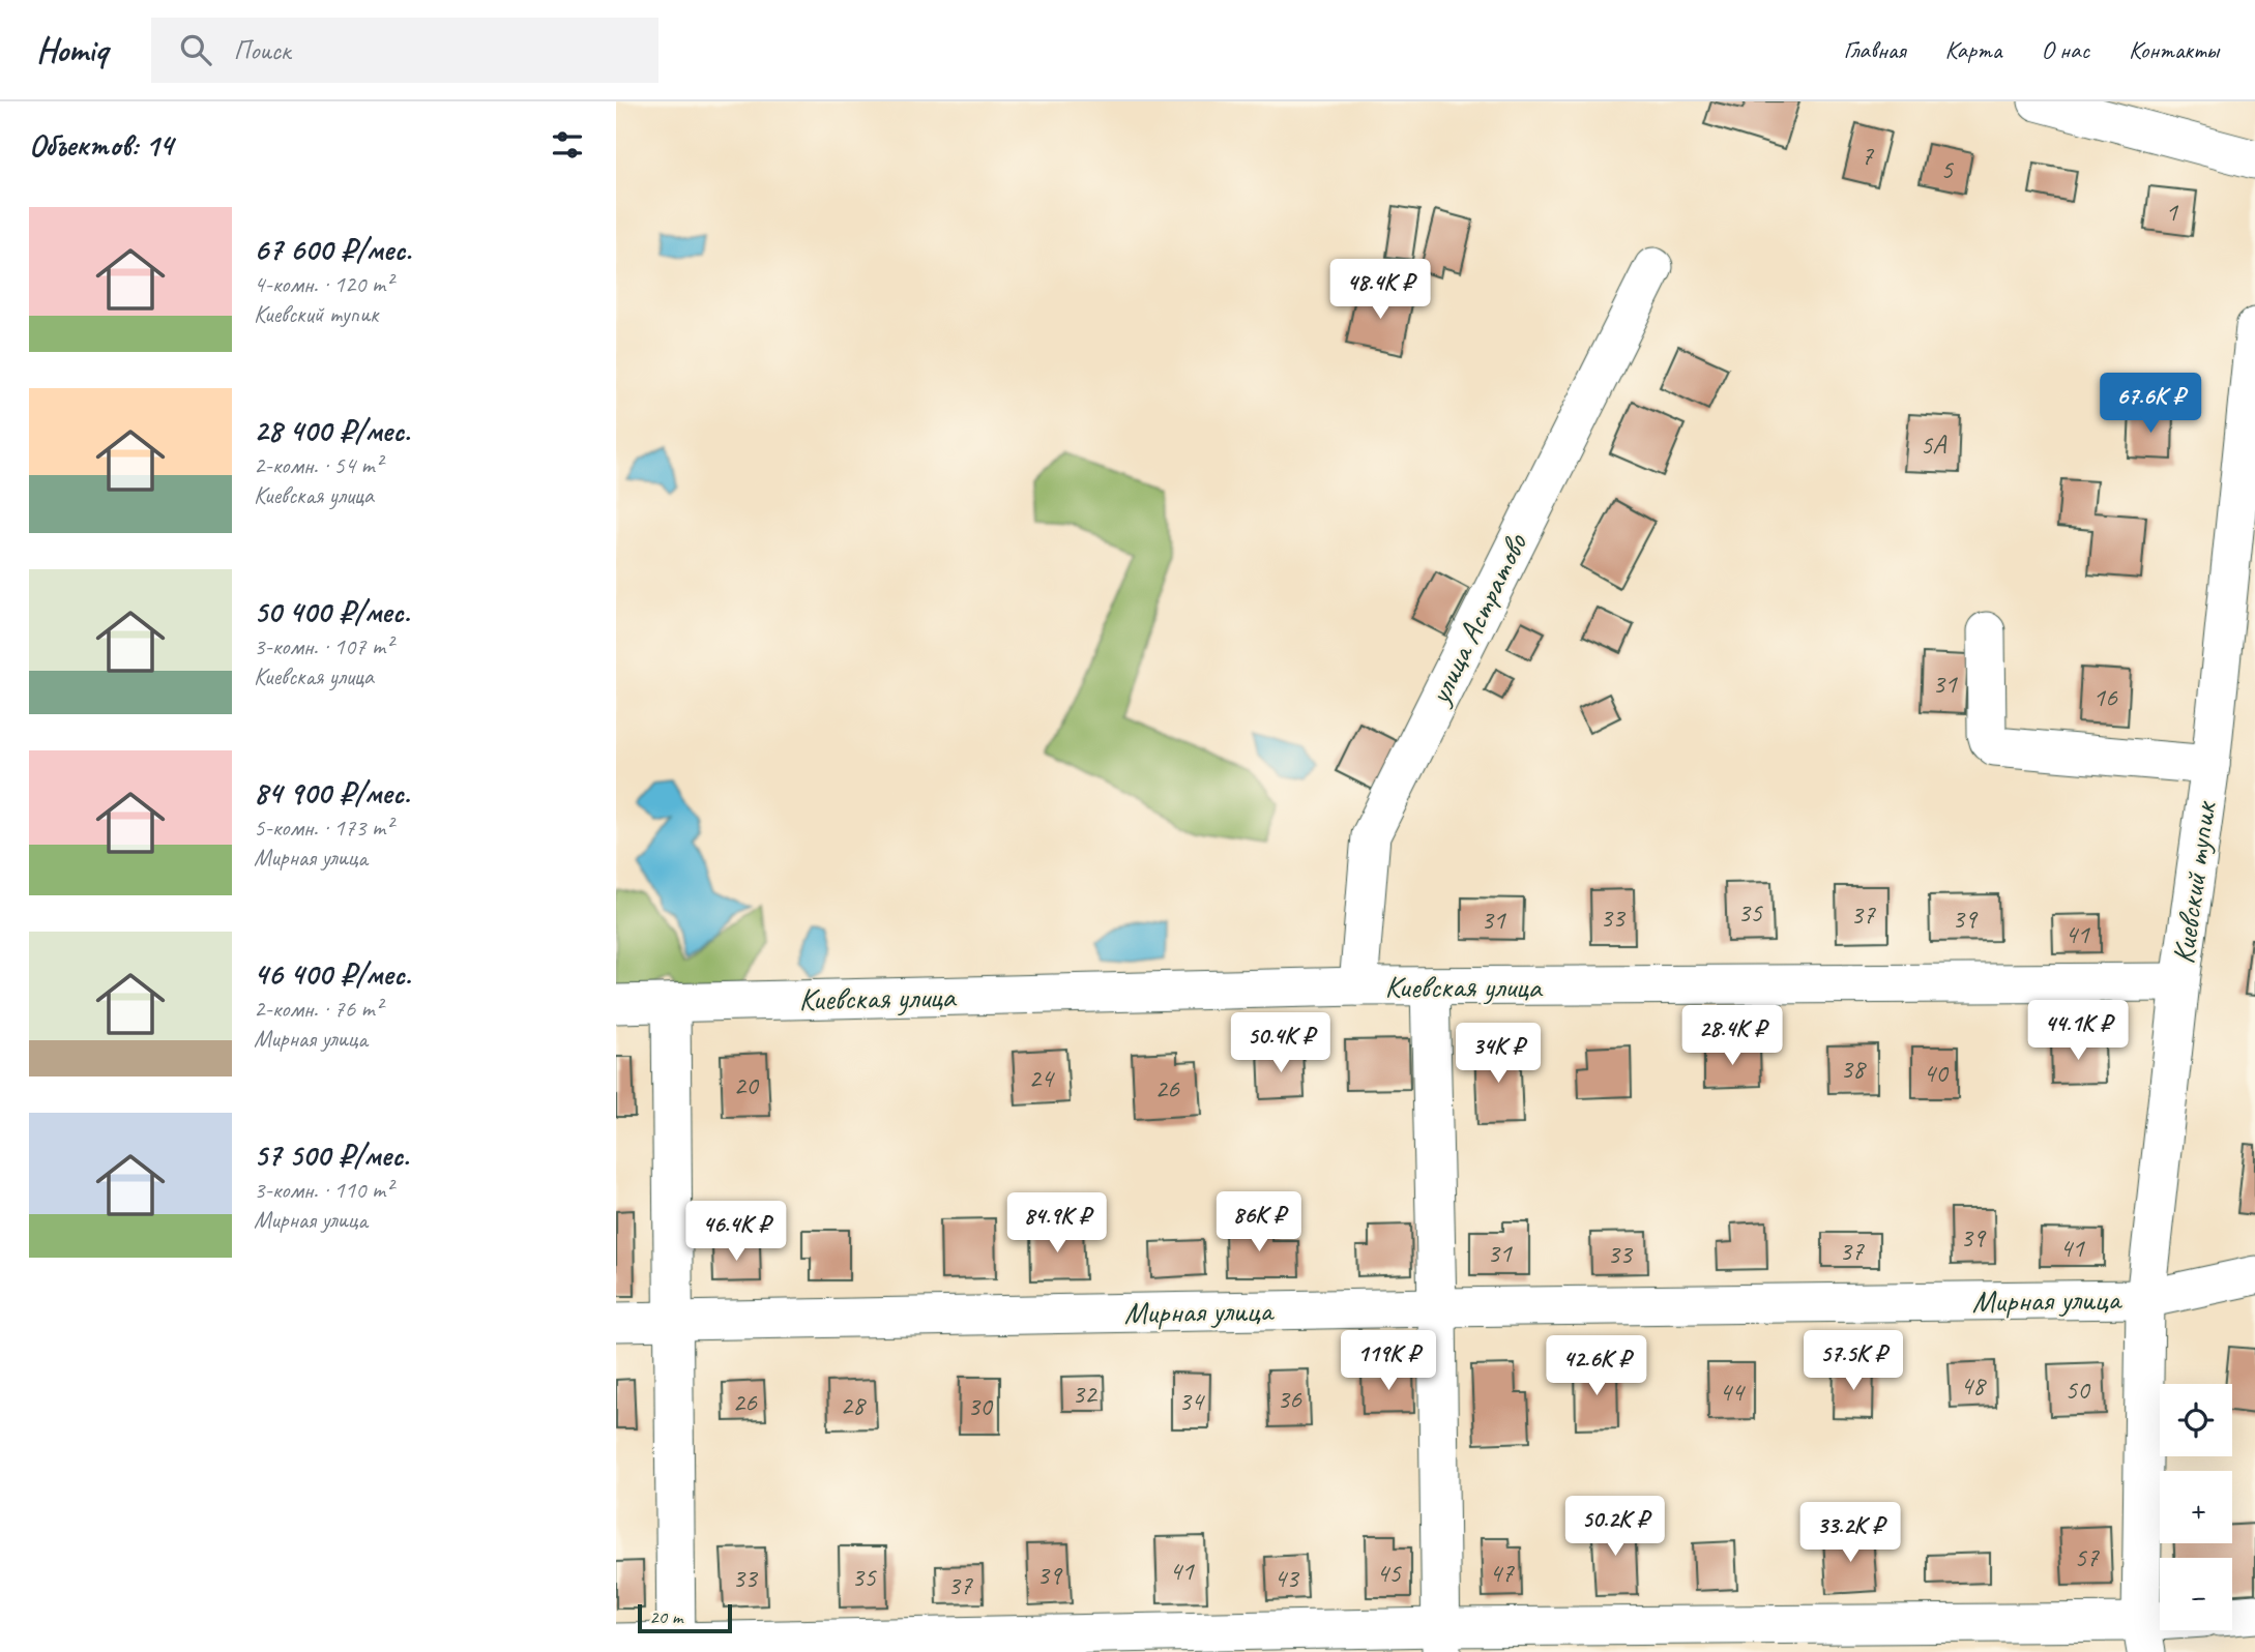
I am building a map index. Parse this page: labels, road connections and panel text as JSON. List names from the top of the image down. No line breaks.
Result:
{"streets":{"street":["улица Астратово","Киевский тупик","Киевская улица","Мирная улица"]},"crossings":[["улица Астратово","Киевская улица"],["Киевский тупик","Киевская улица"],["Киевский тупик","Мирная улица"]],"house_numbers":["7","5","1","5А","31","16","35","37","33","39","31","41","38","40","24","20","26","39","41","37","31","33","48","50","44","32","36","34","26","28","30","57","41","45","47","39","35","33","43","37"],"scale_bar":"20 m","page":{"header":"Homiq","search":"Поиск","nav":["Главная","Карта","О нас","Контакты"],"heading":"Объектов: 14","list":[{"name":"67 600 ₽/мес.","note":"4-комн. · 120 m² · Киевский тупик"},{"name":"28 400 ₽/мес.","note":"2-комн. · 54 m² · Киевская улица"},{"name":"50 400 ₽/мес.","note":"3-комн. · 107 m² · Киевская улица"},{"name":"84 900 ₽/мес.","note":"5-комн. · 173 m² · Мирная улица"},{"name":"46 400 ₽/мес.","note":"2-комн. · 76 m² · Мирная улица"},{"name":"57 500 ₽/мес.","note":"3-комн. · 110 m² · Мирная улица"}],"price":["48.4K ₽","67.6K ₽","44.1K ₽","28.4K ₽","50.4K ₽","34K ₽","86K ₽","84.9K ₽","46.4K ₽","119K ₽","57.5K ₽","42.6K ₽","50.2K ₽","33.2K ₽"],"map_buttons":["+","−"],"scale":"20 m"}}
